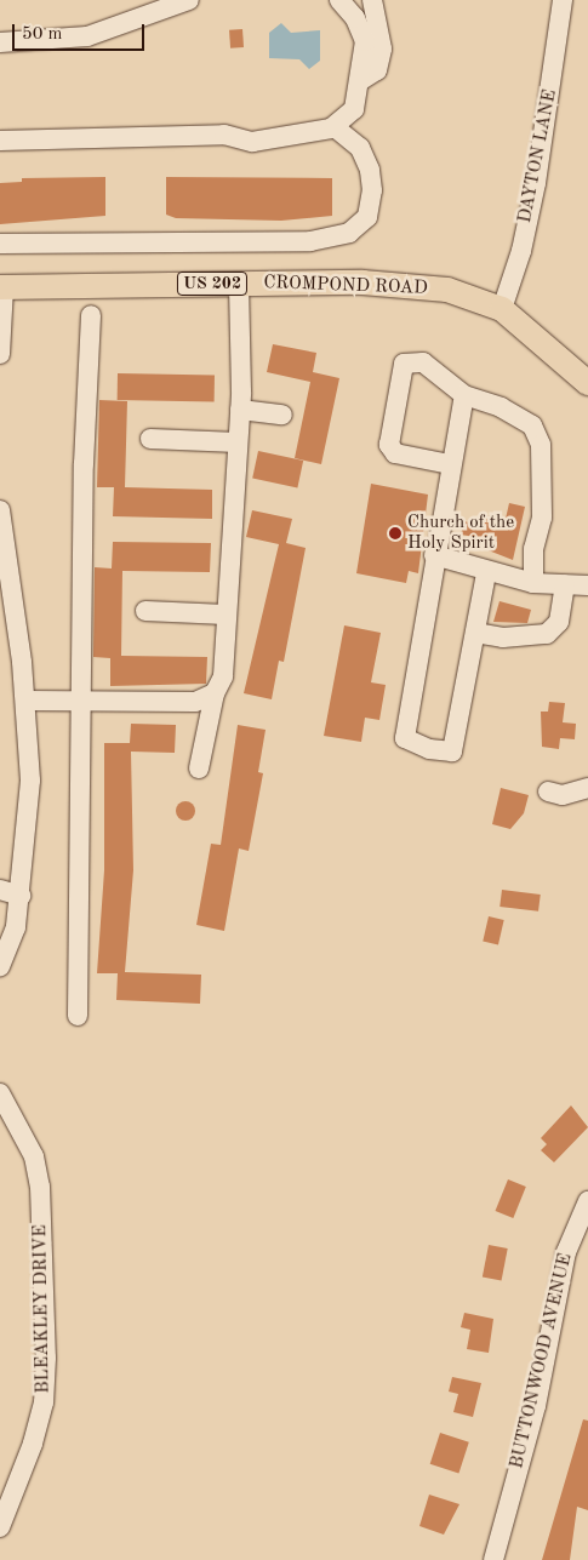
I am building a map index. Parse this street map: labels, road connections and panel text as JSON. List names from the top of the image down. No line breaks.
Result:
{"streets":{"main road":["US 202","CROMPOND ROAD"],"street":["DAYTON LANE","BLEAKLEY DRIVE","BUTTONWOOD AVENUE"]},"crossings":[["DAYTON LANE","CROMPOND ROAD"]],"places":["Church of the Holy Spirit"],"scale_bar":"50 m"}
